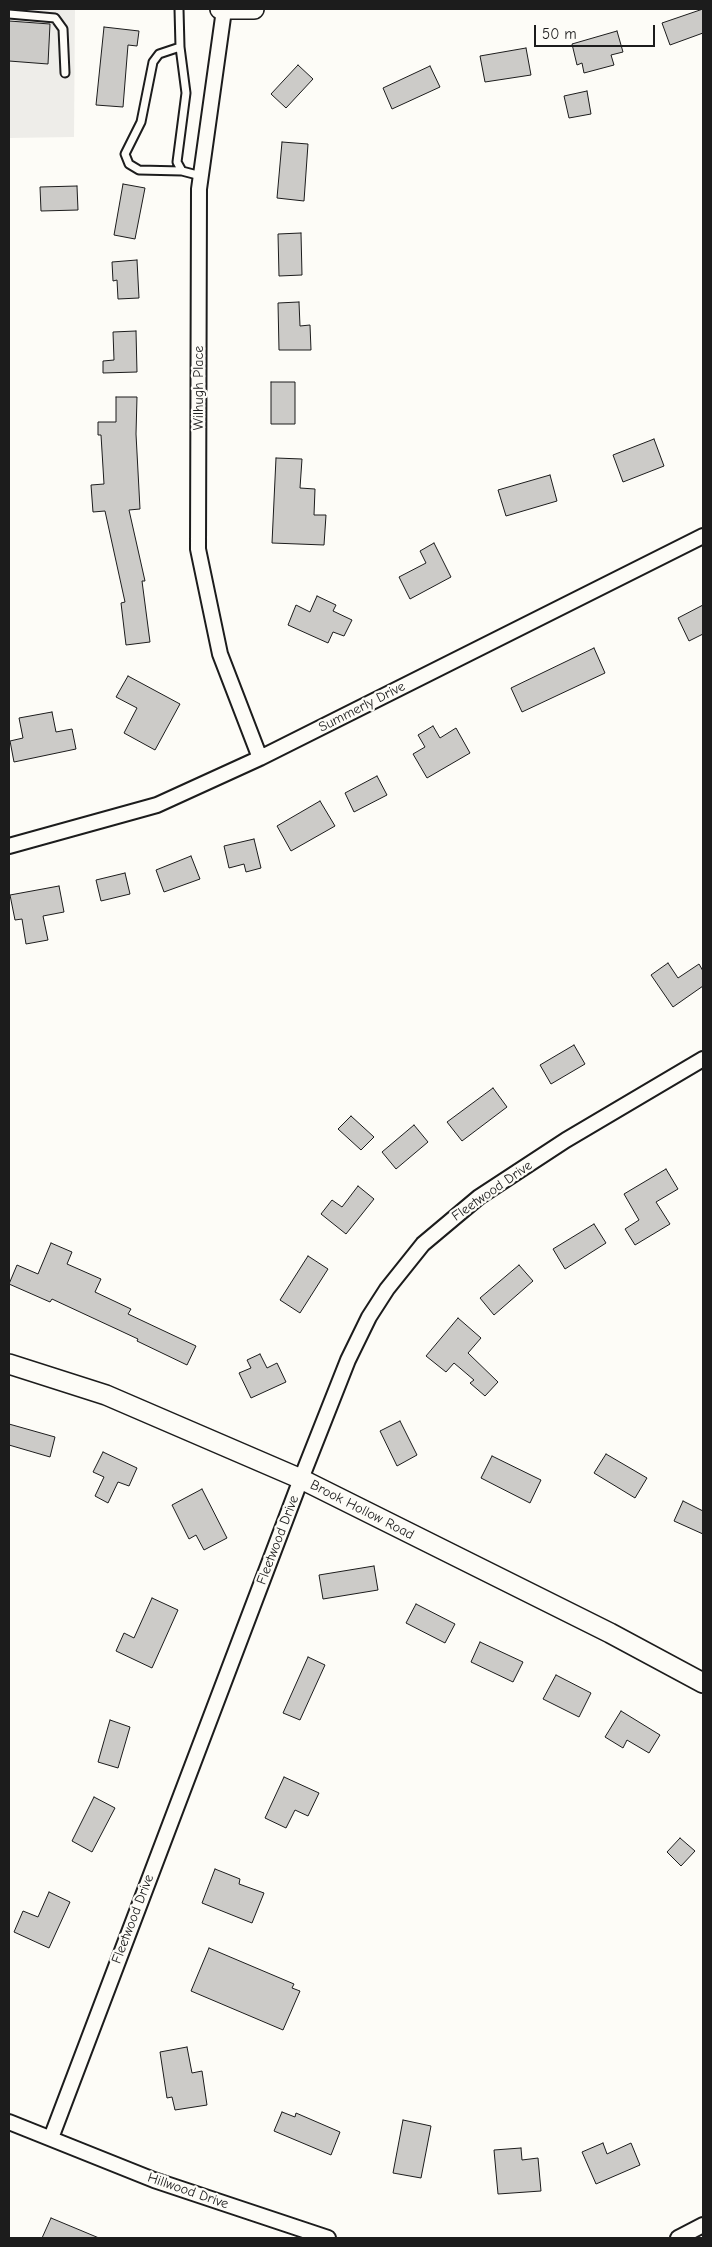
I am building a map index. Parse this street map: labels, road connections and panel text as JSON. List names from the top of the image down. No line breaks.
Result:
{"streets":{"street":["Wilhugh Place","Summerly Drive","Fleetwood Drive","Brook Hollow Road","Hillwood Drive"]},"crossings":[["Wilhugh Place","Summerly Drive"],["Fleetwood Drive","Brook Hollow Road"],["Fleetwood Drive","Hillwood Drive"]],"scale_bar":"50 m"}
